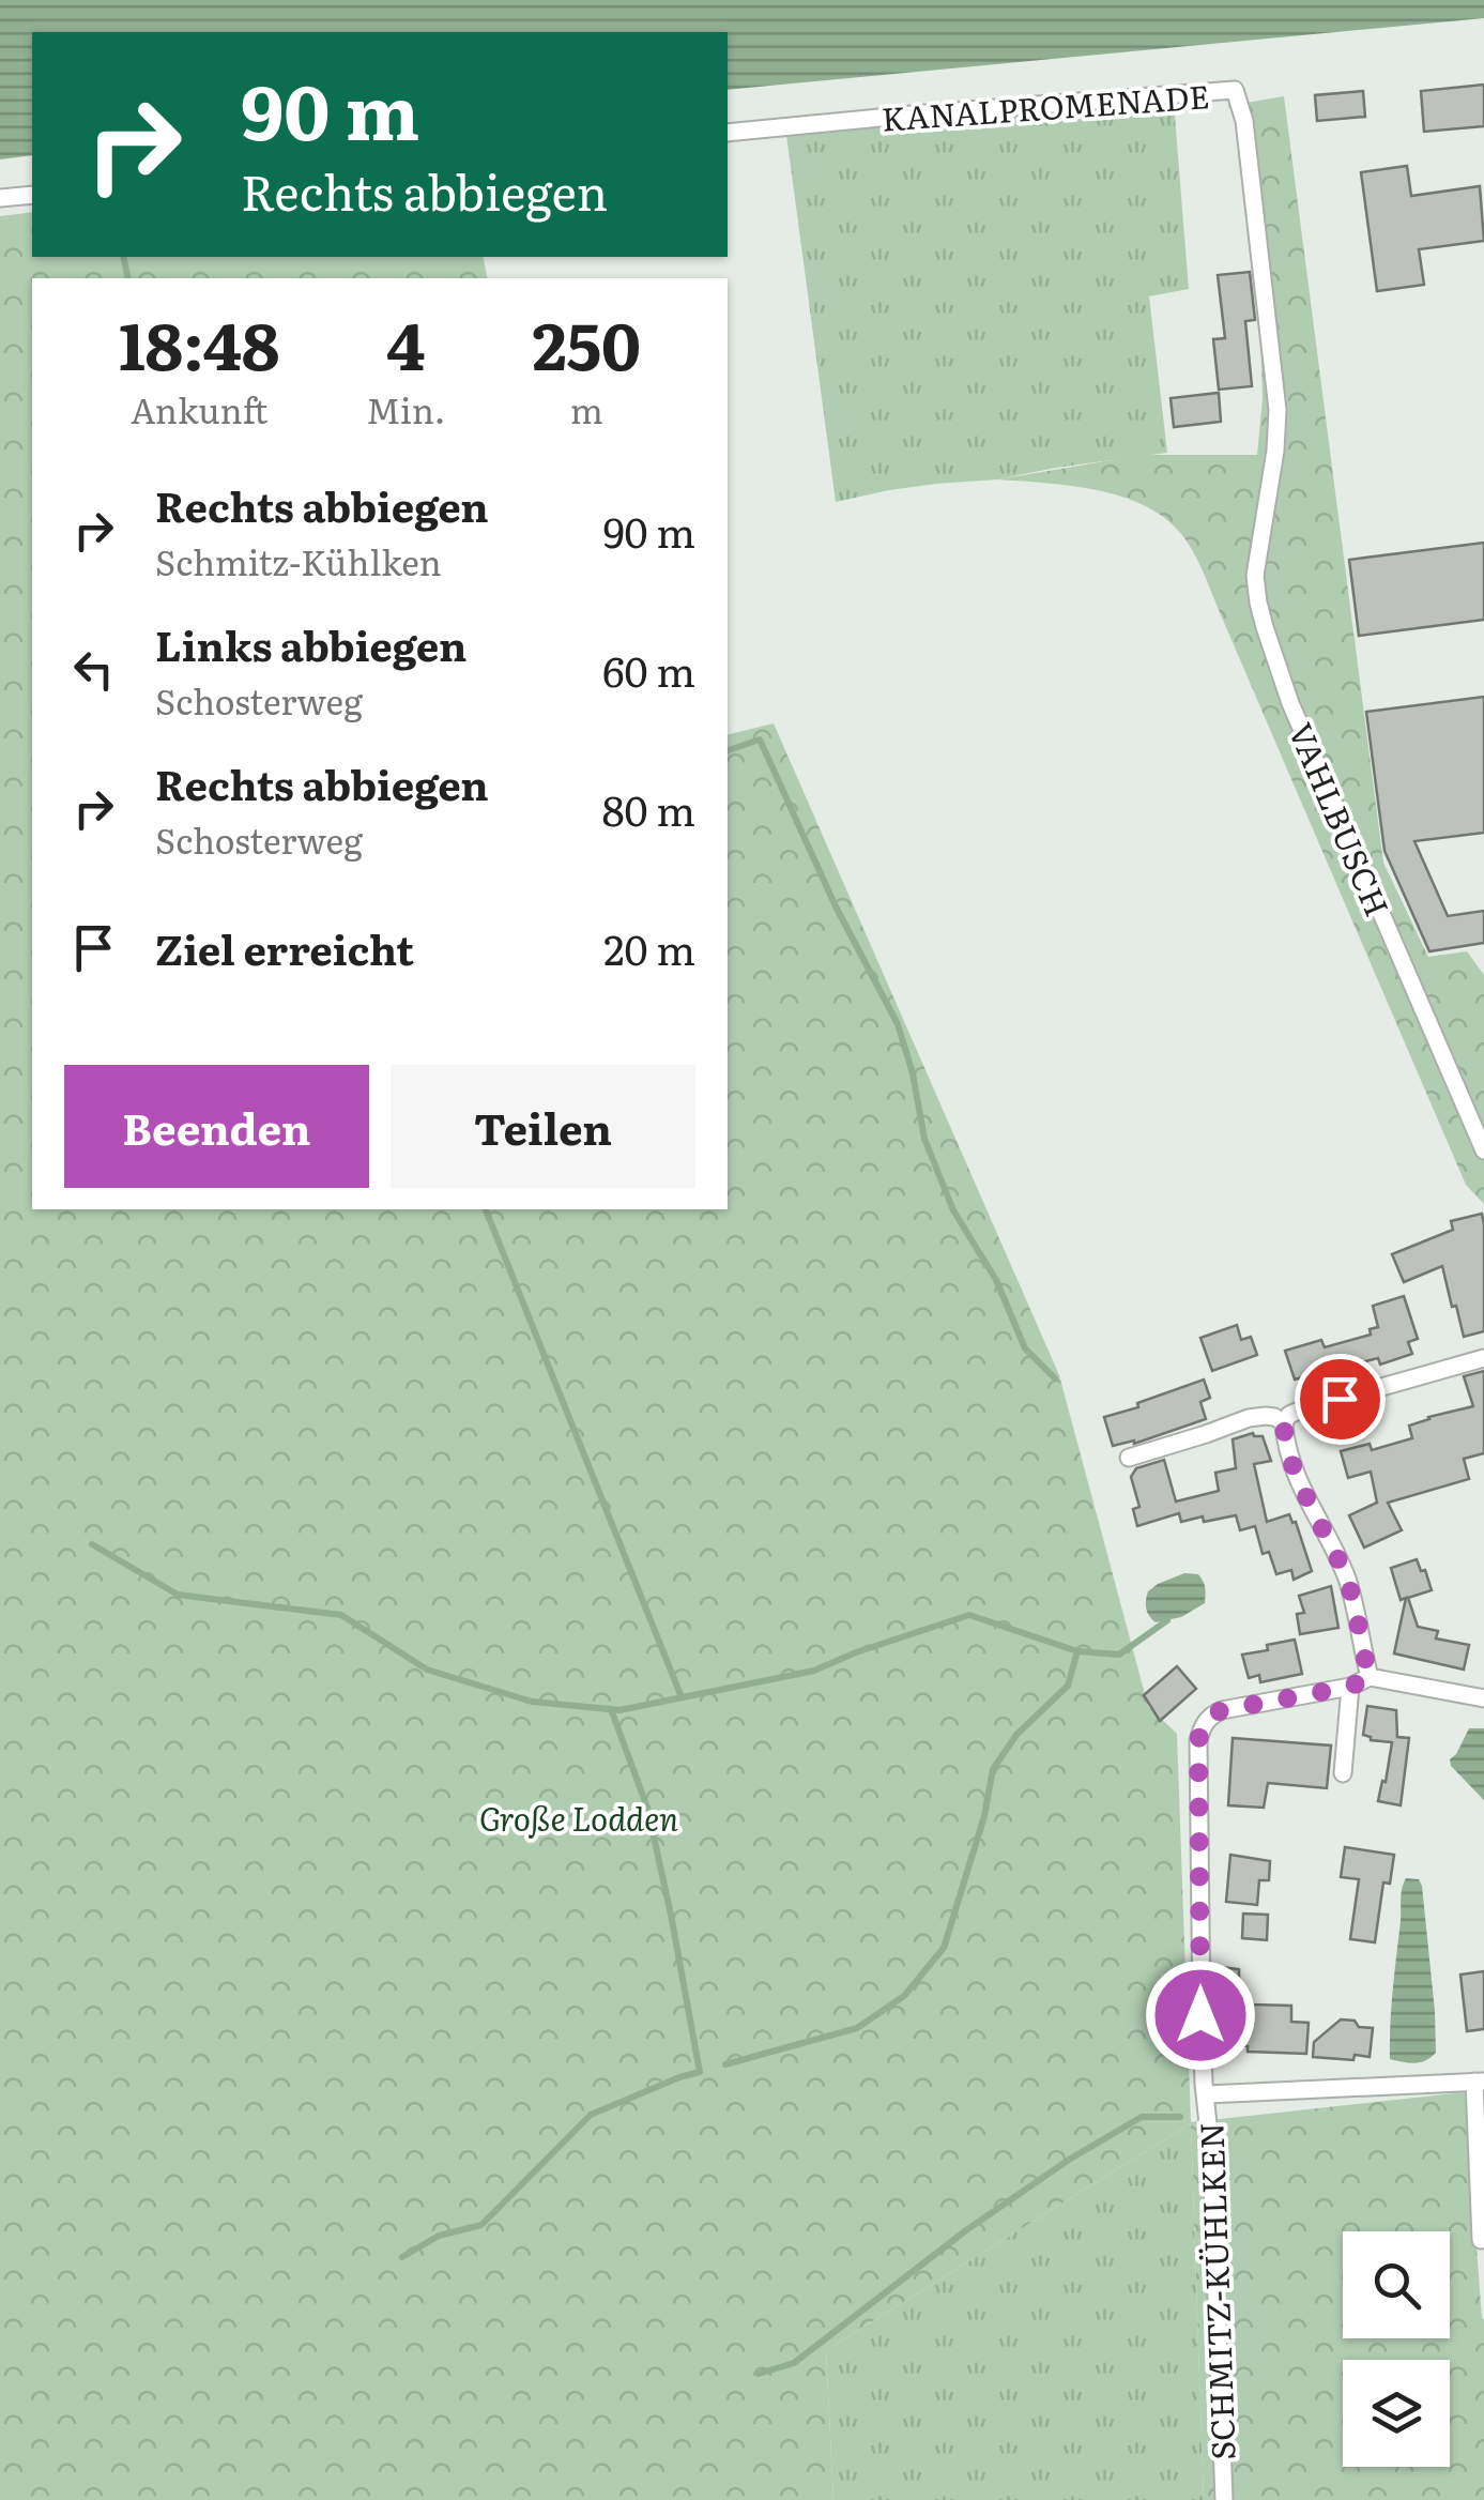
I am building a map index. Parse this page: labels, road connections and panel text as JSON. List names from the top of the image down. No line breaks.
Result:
{"streets":{"street":["KANALPROMENADE","VAHLBUSCH","SCHMITZ-KÜHLKEN"]},"crossings":[["KANALPROMENADE","VAHLBUSCH"]],"parks":["Große Lodden"],"page":{"turn":["90 m","Rechts abbiegen"],"eta":["18:48","Ankunft","4","Min.","250","m"],"list":[{"name":"Rechts abbiegen","note":"Schmitz-Kühlken","value":"90 m"},{"name":"Links abbiegen","note":"Schosterweg","value":"60 m"},{"name":"Rechts abbiegen","note":"Schosterweg","value":"80 m"},{"name":"Ziel erreicht","value":"20 m"}],"buttons":["Beenden","Teilen"]}}
